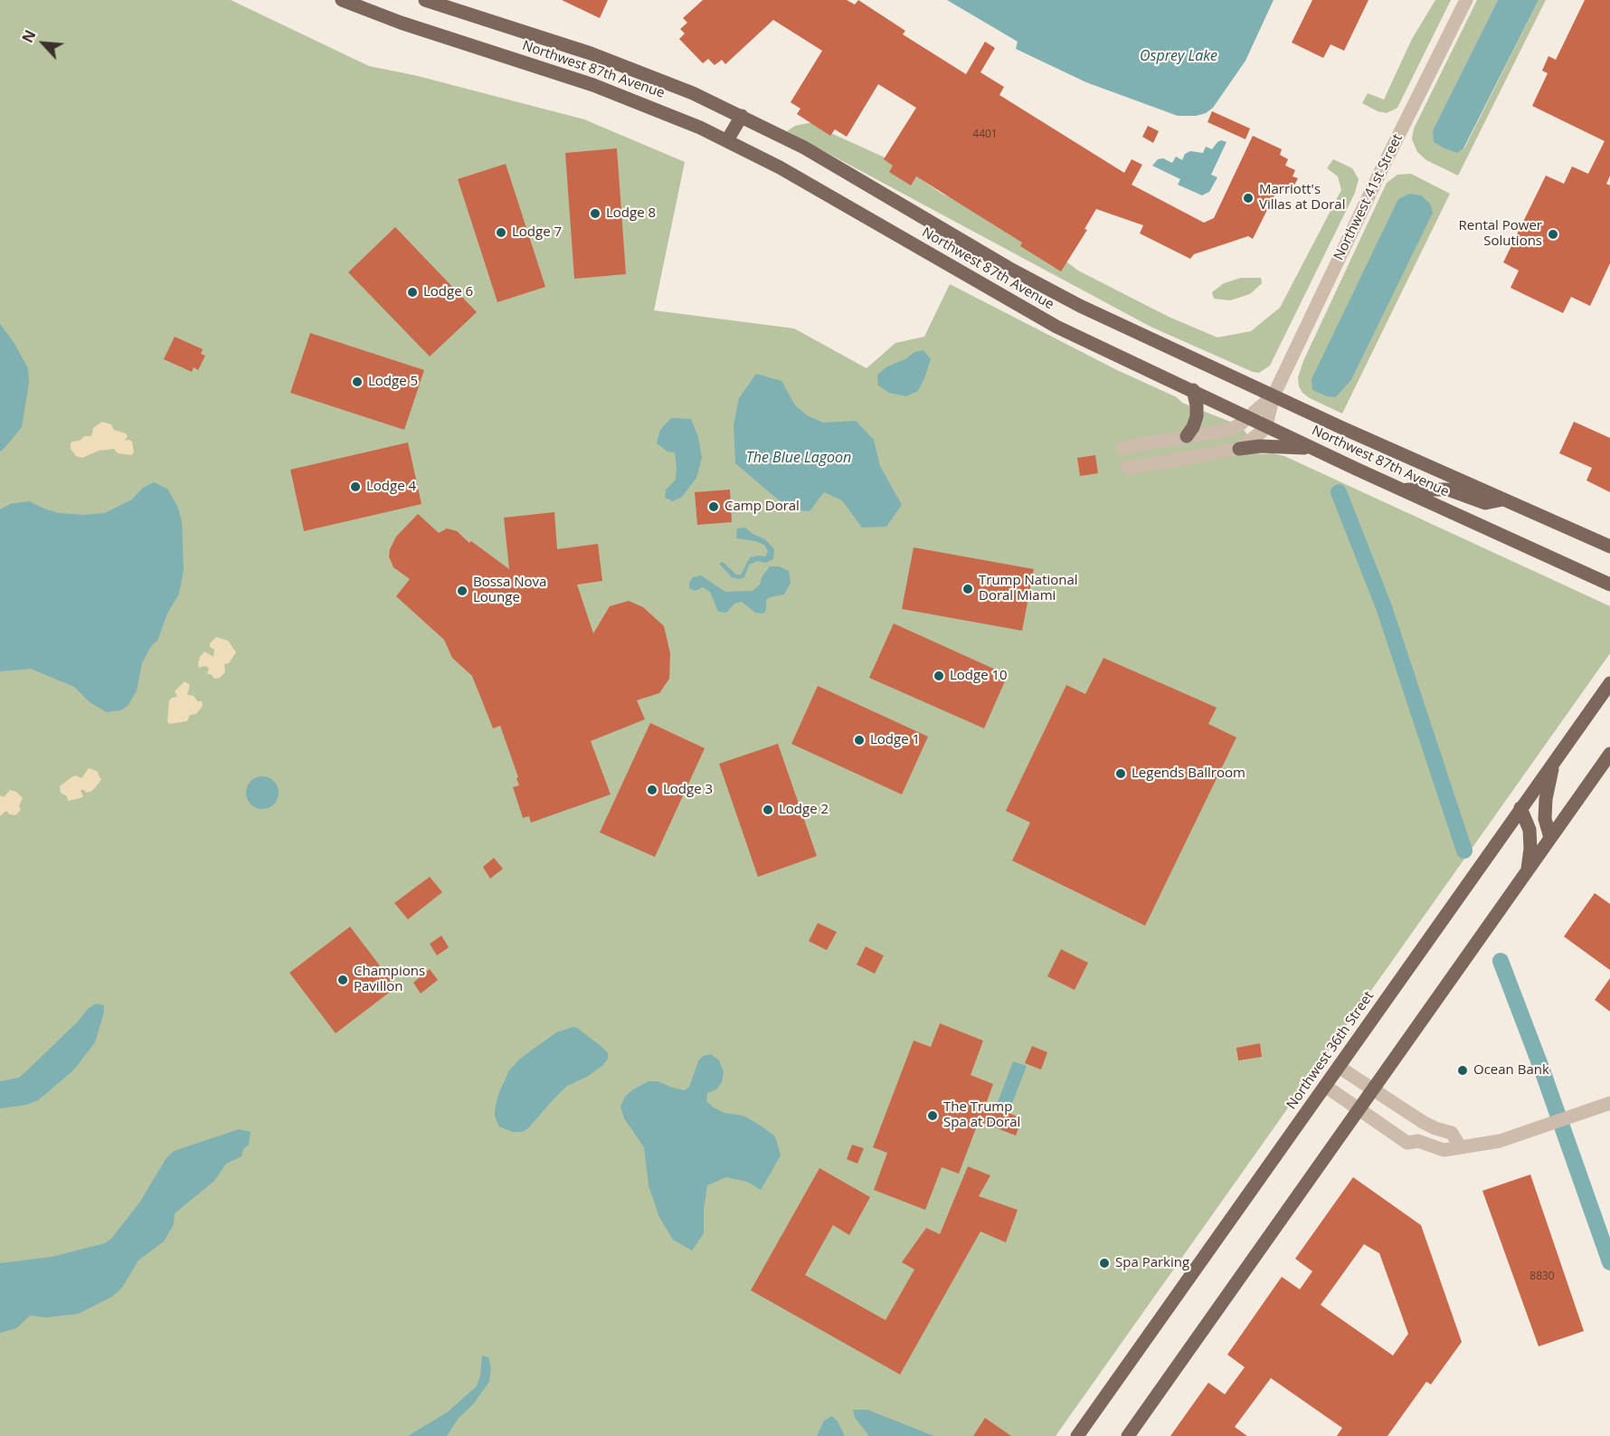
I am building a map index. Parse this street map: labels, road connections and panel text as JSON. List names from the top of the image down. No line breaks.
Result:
{"streets":{"main road":["Northwest 87th Avenue","Northwest 36th Street"],"street":["Northwest 41st Street"]},"crossings":[["Northwest 87th Avenue","Northwest 41st Street"]],"water":["Osprey Lake","The Blue Lagoon"],"places":["Marriott's Villas at Doral","Lodge 8","Lodge 7","Rental Power Solutions","Lodge 6","Lodge 5","Lodge 4","Camp Doral","Trump National Doral Miami","Bossa Nova Lounge","Lodge 10","Lodge 1","Legends Ballroom","Lodge 3","Lodge 2","Champions Pavillon","Ocean Bank","The Trump Spa at Doral","Spa Parking"],"house_numbers":["4401","8830"],"north":"top left"}
